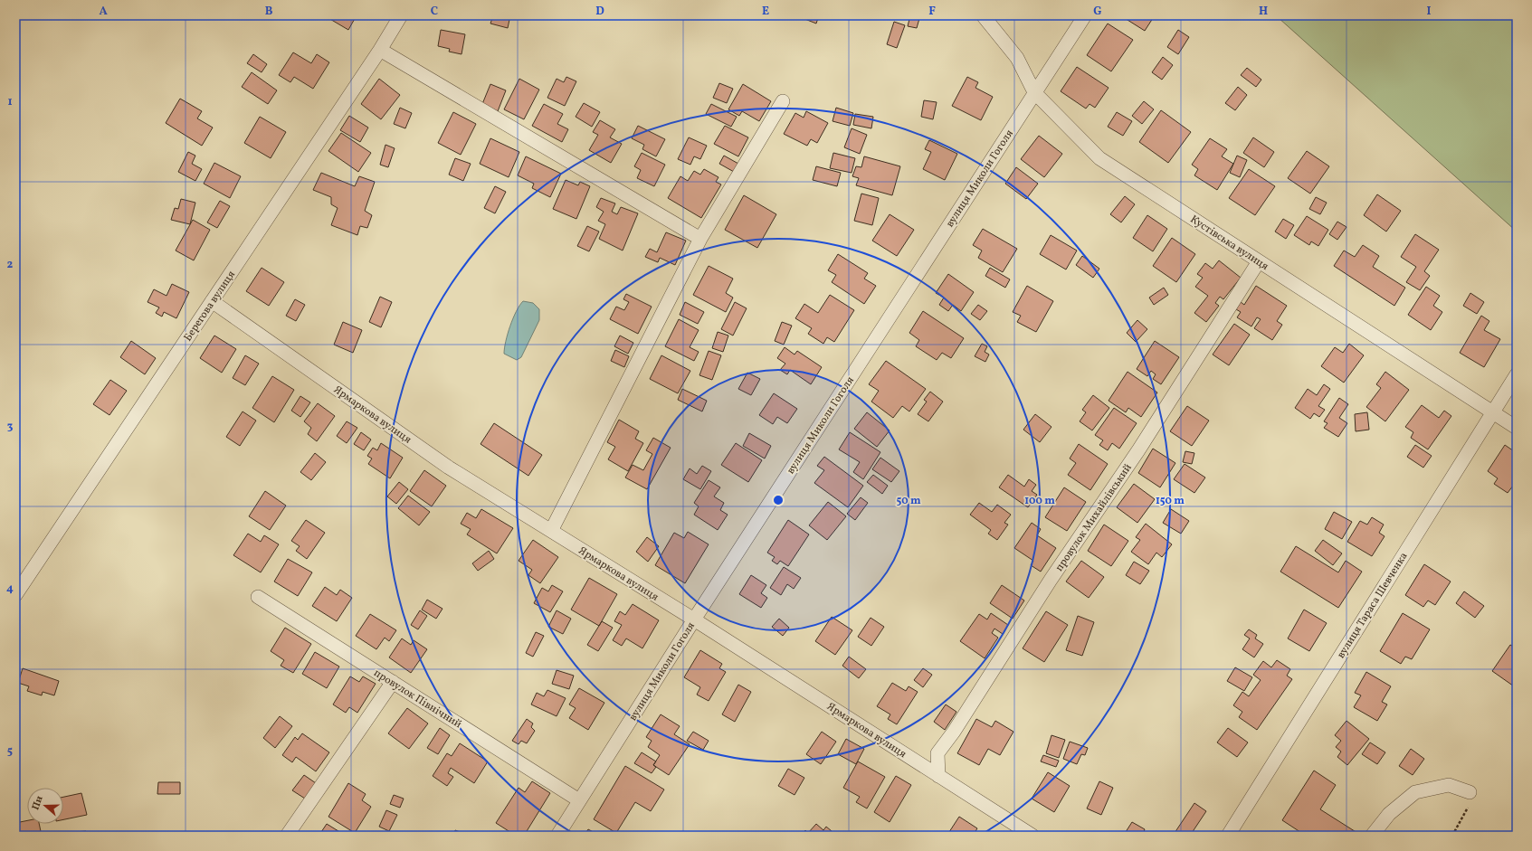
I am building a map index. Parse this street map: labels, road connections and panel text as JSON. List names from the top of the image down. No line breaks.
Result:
{"streets":{"street":["вулиця Миколи Гоголя","Кустівська вулиця","Берегова вулиця","Ярмаркова вулиця","провулок Михайлівський","вулиця Тараса Шевченка","провулок Північний"]},"crossings":[["вулиця Миколи Гоголя","Кустівська вулиця"],["вулиця Миколи Гоголя","Ярмаркова вулиця"],["вулиця Миколи Гоголя","провулок Північний"],["Кустівська вулиця","провулок Михайлівський"],["Кустівська вулиця","вулиця Тараса Шевченка"],["Берегова вулиця","Ярмаркова вулиця"],["Ярмаркова вулиця","провулок Михайлівський"]],"north":"left","grid":{"columns":["A","B","C","D","E","F","G","H","I"],"rows":["1","2","3","4","5"]},"rings":["50 m","100 m","150 m"]}
